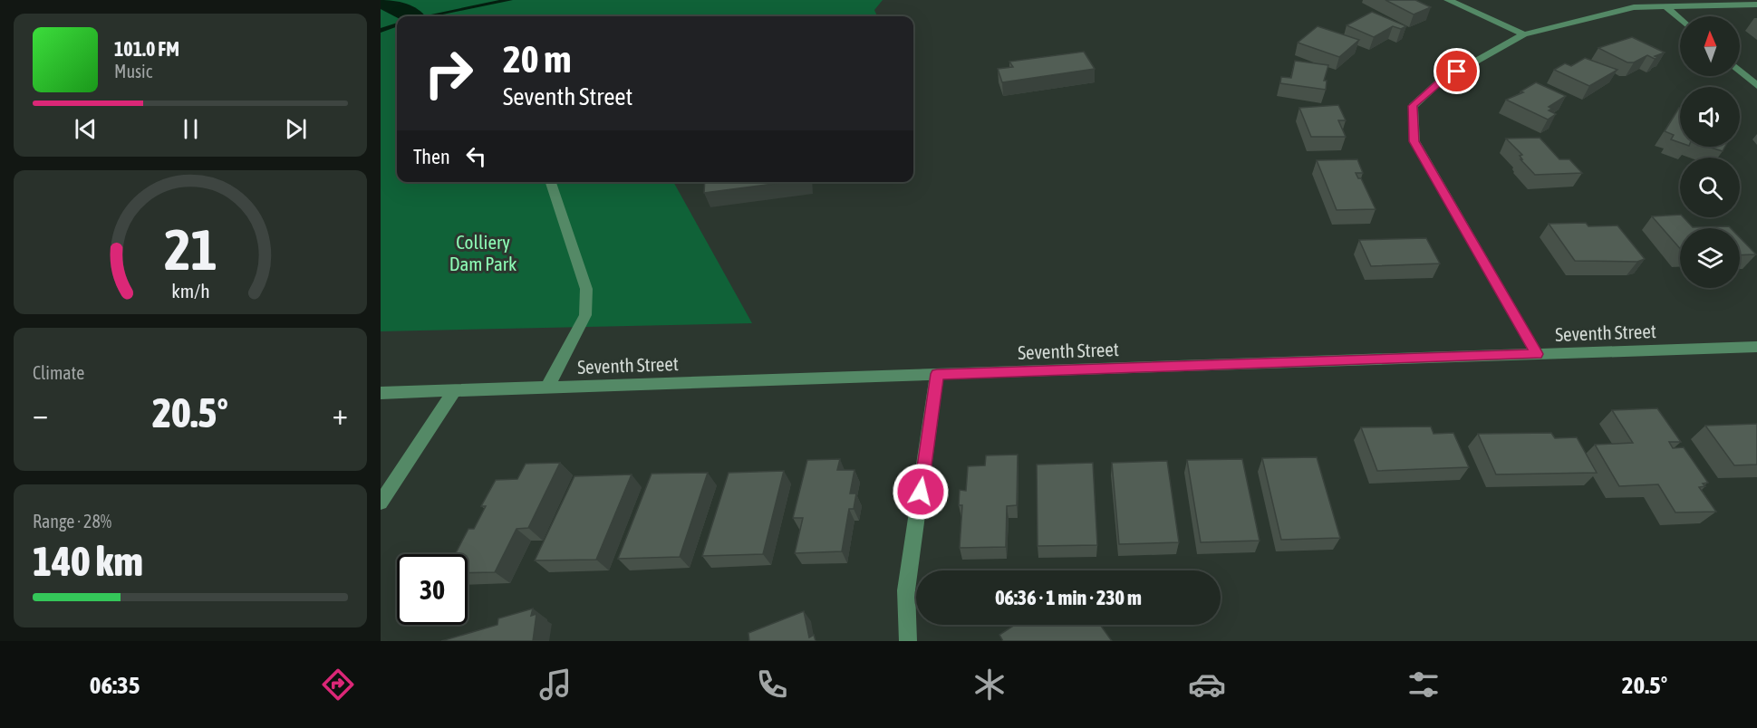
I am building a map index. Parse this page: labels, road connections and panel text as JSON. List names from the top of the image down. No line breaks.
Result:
{"streets":{"street":["Seventh Street"]},"parks":["Colliery Dam Park"],"north":"top","page":{"turn":["20 m","Seventh Street"],"song":["101.0 FM","Music"],"then":"Then","tile":["Climate",["Range · 28%","140 km"]],"heat":["−","20.5°","+"],"limit":"30","trip":"06:36 · 1 min · 230 m","tabs":["06:35","20.5°"],"gauge":["21","km/h"]}}
